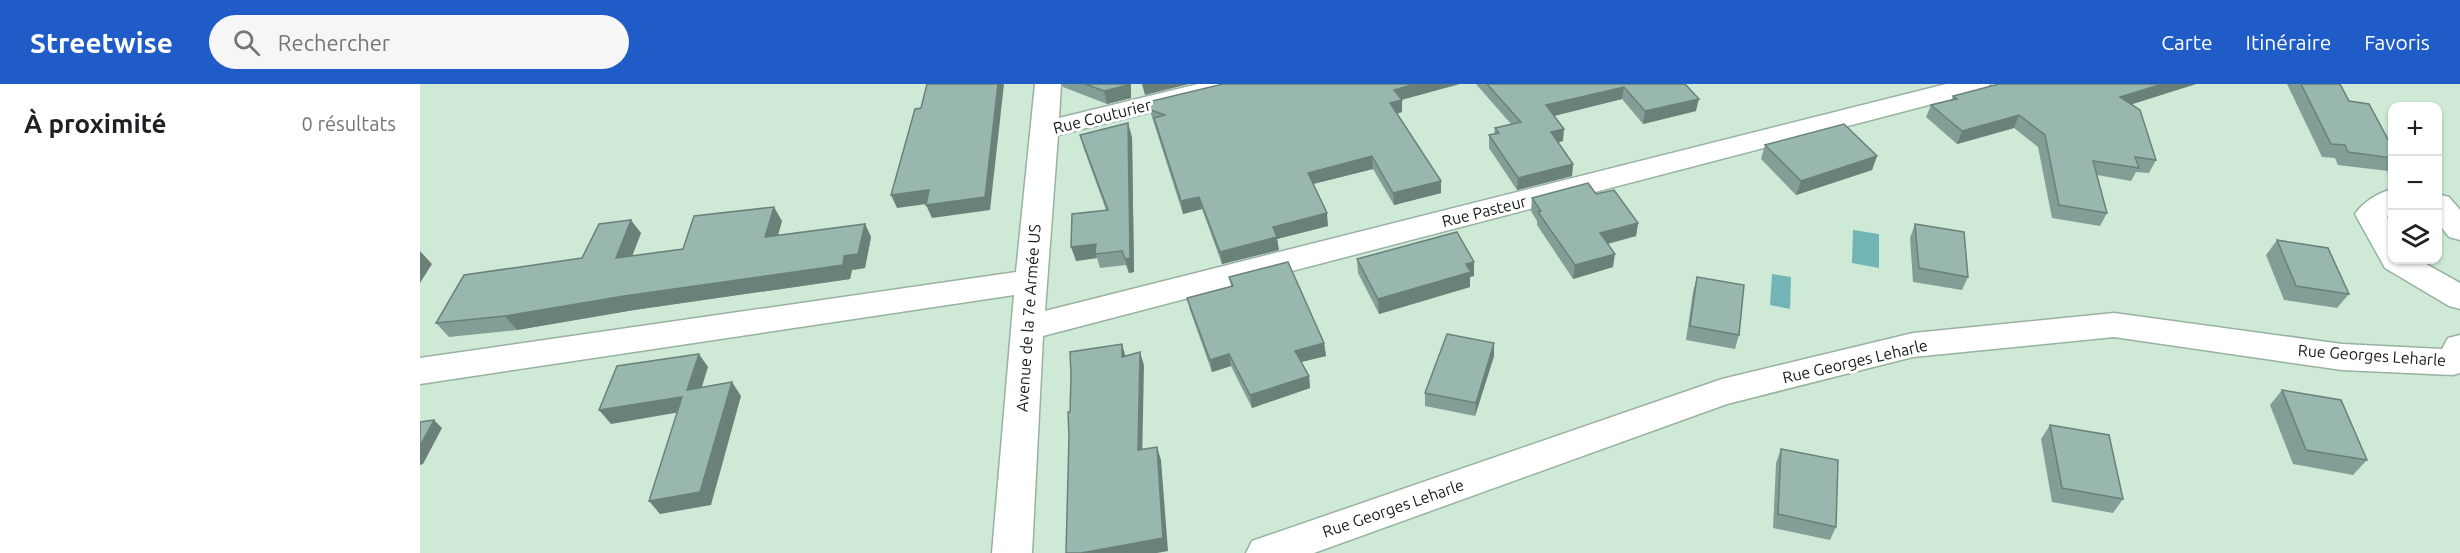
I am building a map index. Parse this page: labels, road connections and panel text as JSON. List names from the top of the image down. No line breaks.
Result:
{"streets":{"street":["Rue Couturier","Rue Pasteur","Avenue de la 7e Armée US","Rue Georges Leharle"]},"crossings":[["Rue Couturier","Avenue de la 7e Armée US"],["Rue Pasteur","Avenue de la 7e Armée US"]],"page":{"header":"Streetwise","search":"Rechercher","nav":["Carte","Itinéraire","Favoris"],"heading":["À proximité","0 résultats"],"map_buttons":["+","−"]}}
